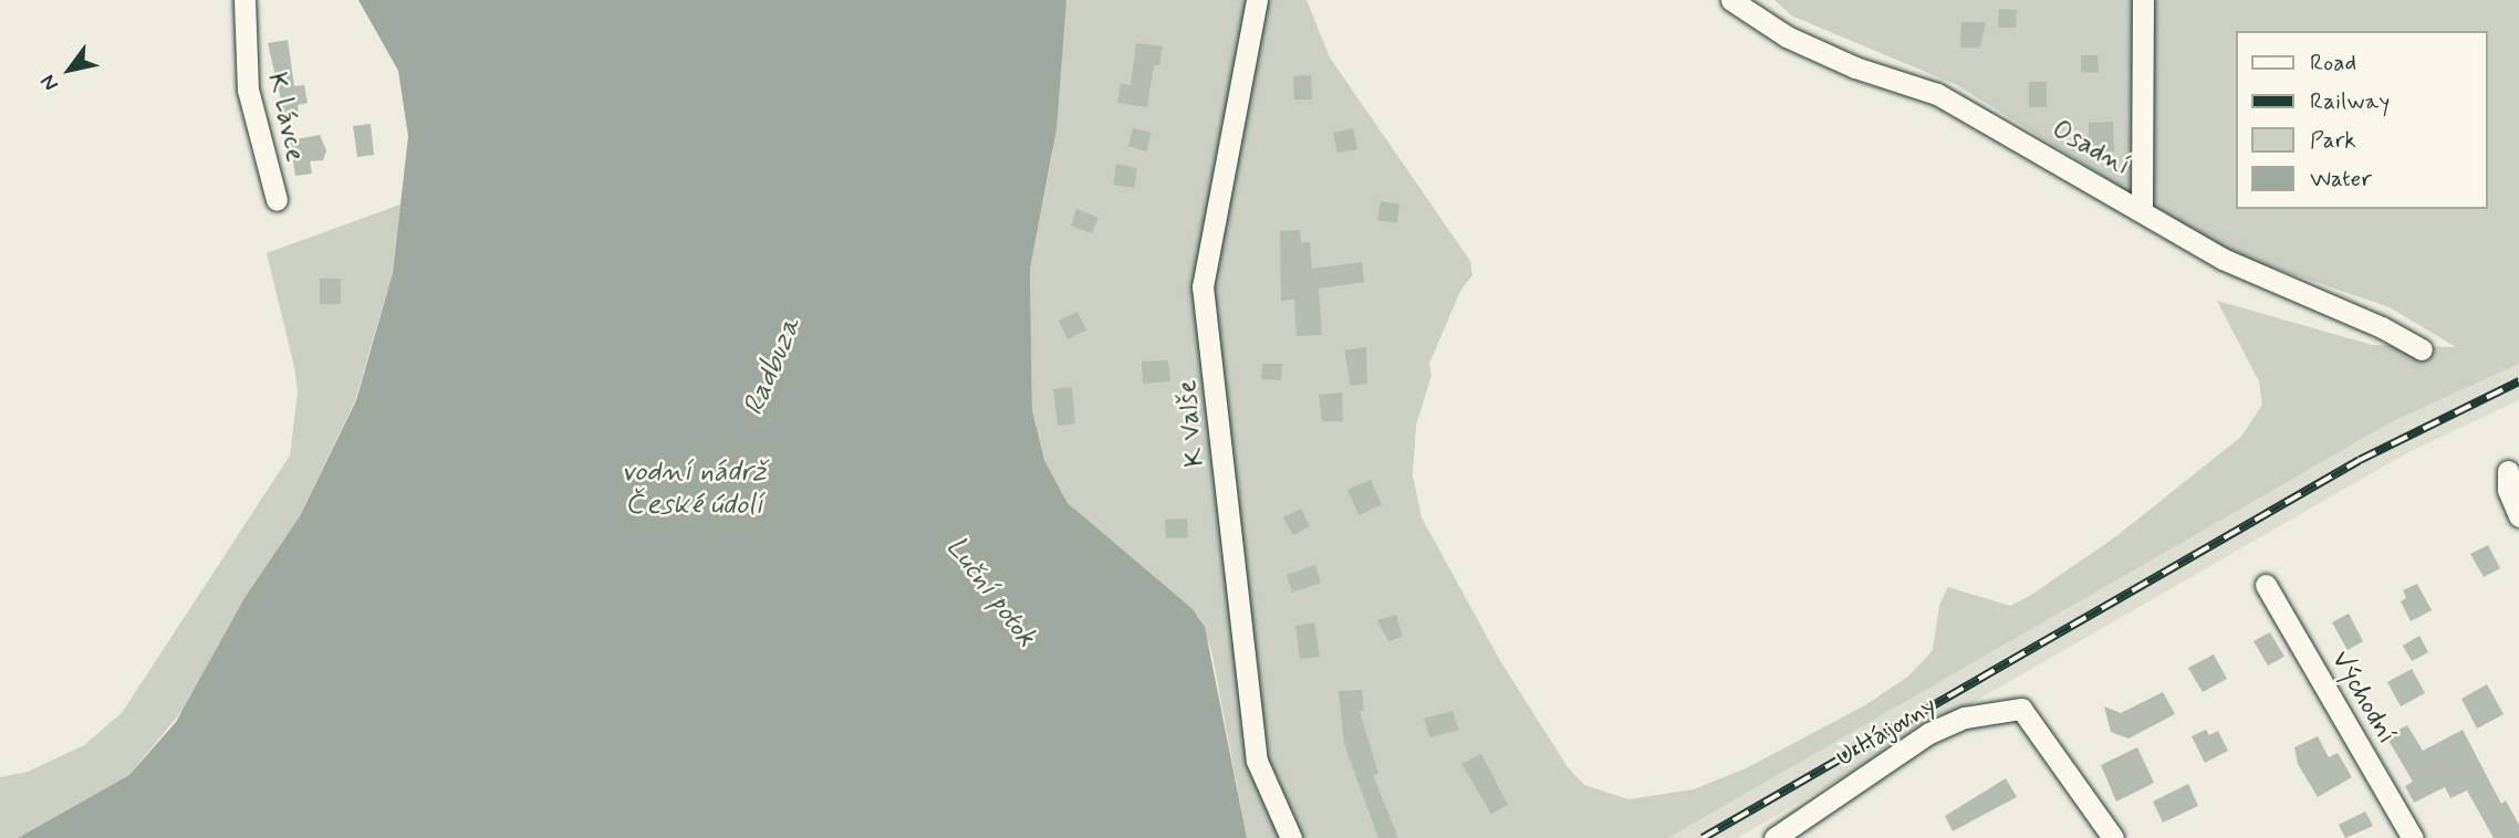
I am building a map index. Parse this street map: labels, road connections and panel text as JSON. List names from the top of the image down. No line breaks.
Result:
{"streets":{"street":["K Lávce","Osadní","K Valše","Východní","U Hájovny"]},"water":["Radbuza","vodní nádrž České údolí","Luční potok"],"legend":["Road","Railway","Park","Water"],"north":"bottom left"}
